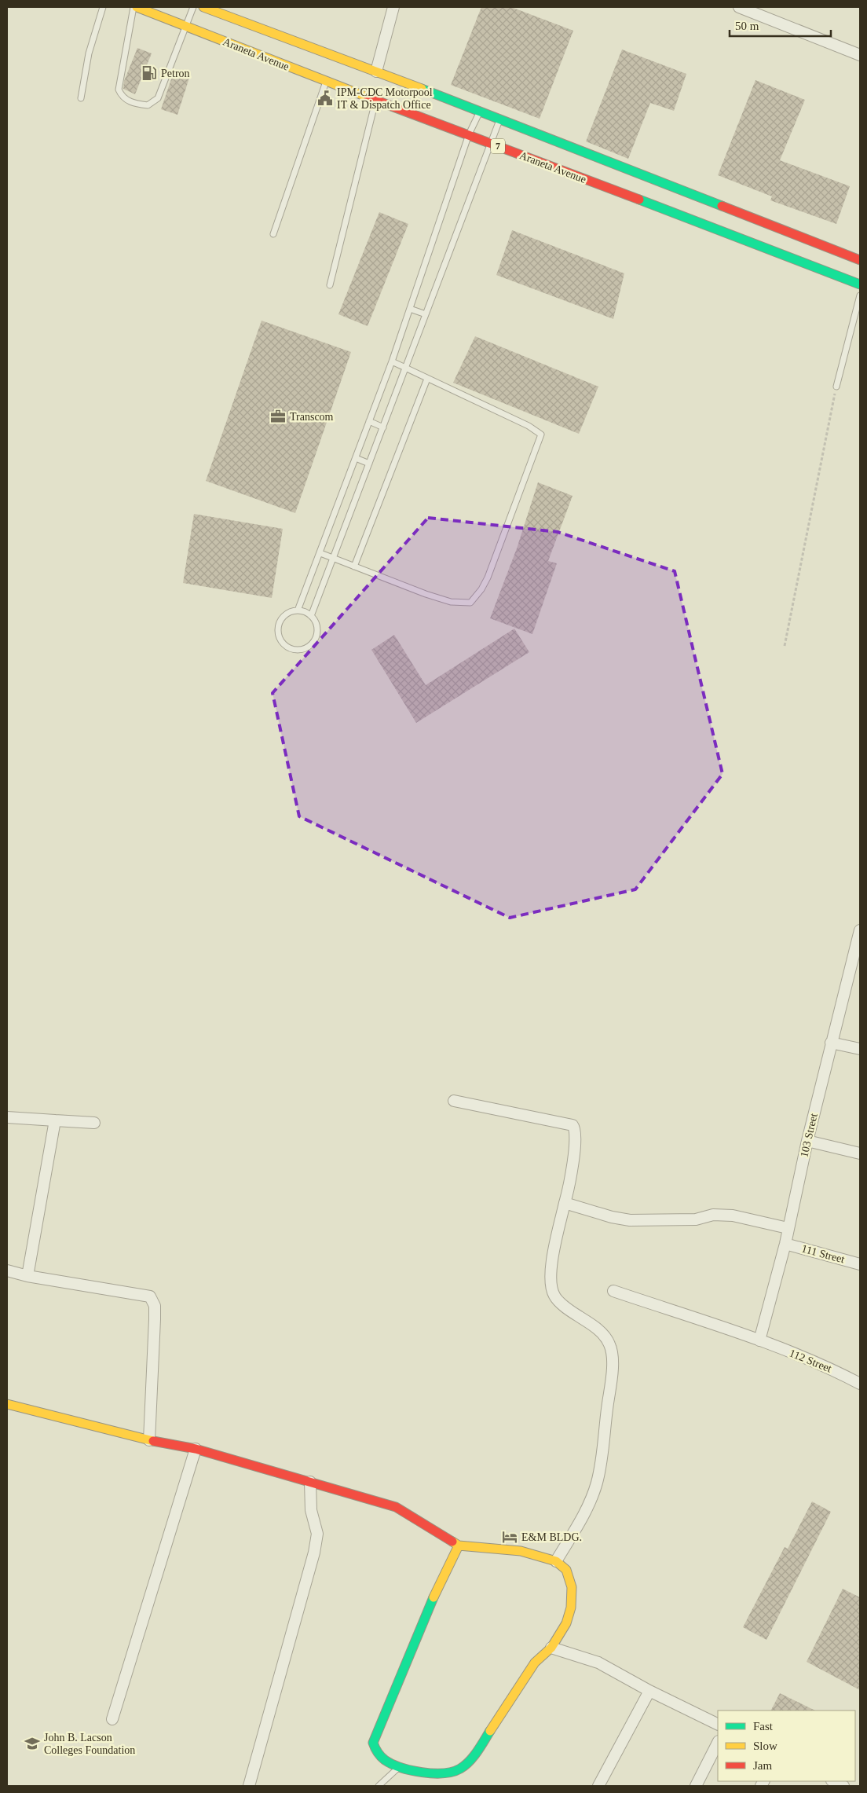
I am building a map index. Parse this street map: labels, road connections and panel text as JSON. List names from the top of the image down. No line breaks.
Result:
{"streets":{"main road":["Araneta Avenue","7"],"street":["103 Street","111 Street","112 Street"]},"crossings":[["103 Street","111 Street"],["103 Street","112 Street"]],"places":{"fuel station":["Petron"],"public building":["IPM-CDC Motorpool IT & Dispatch Office"],"office":["Transcom"],"hotel":["E&M BLDG."],"school or university":["John B. Lacson Colleges Foundation"]},"legend":["Fast","Slow","Jam"],"scale_bar":"50 m"}
